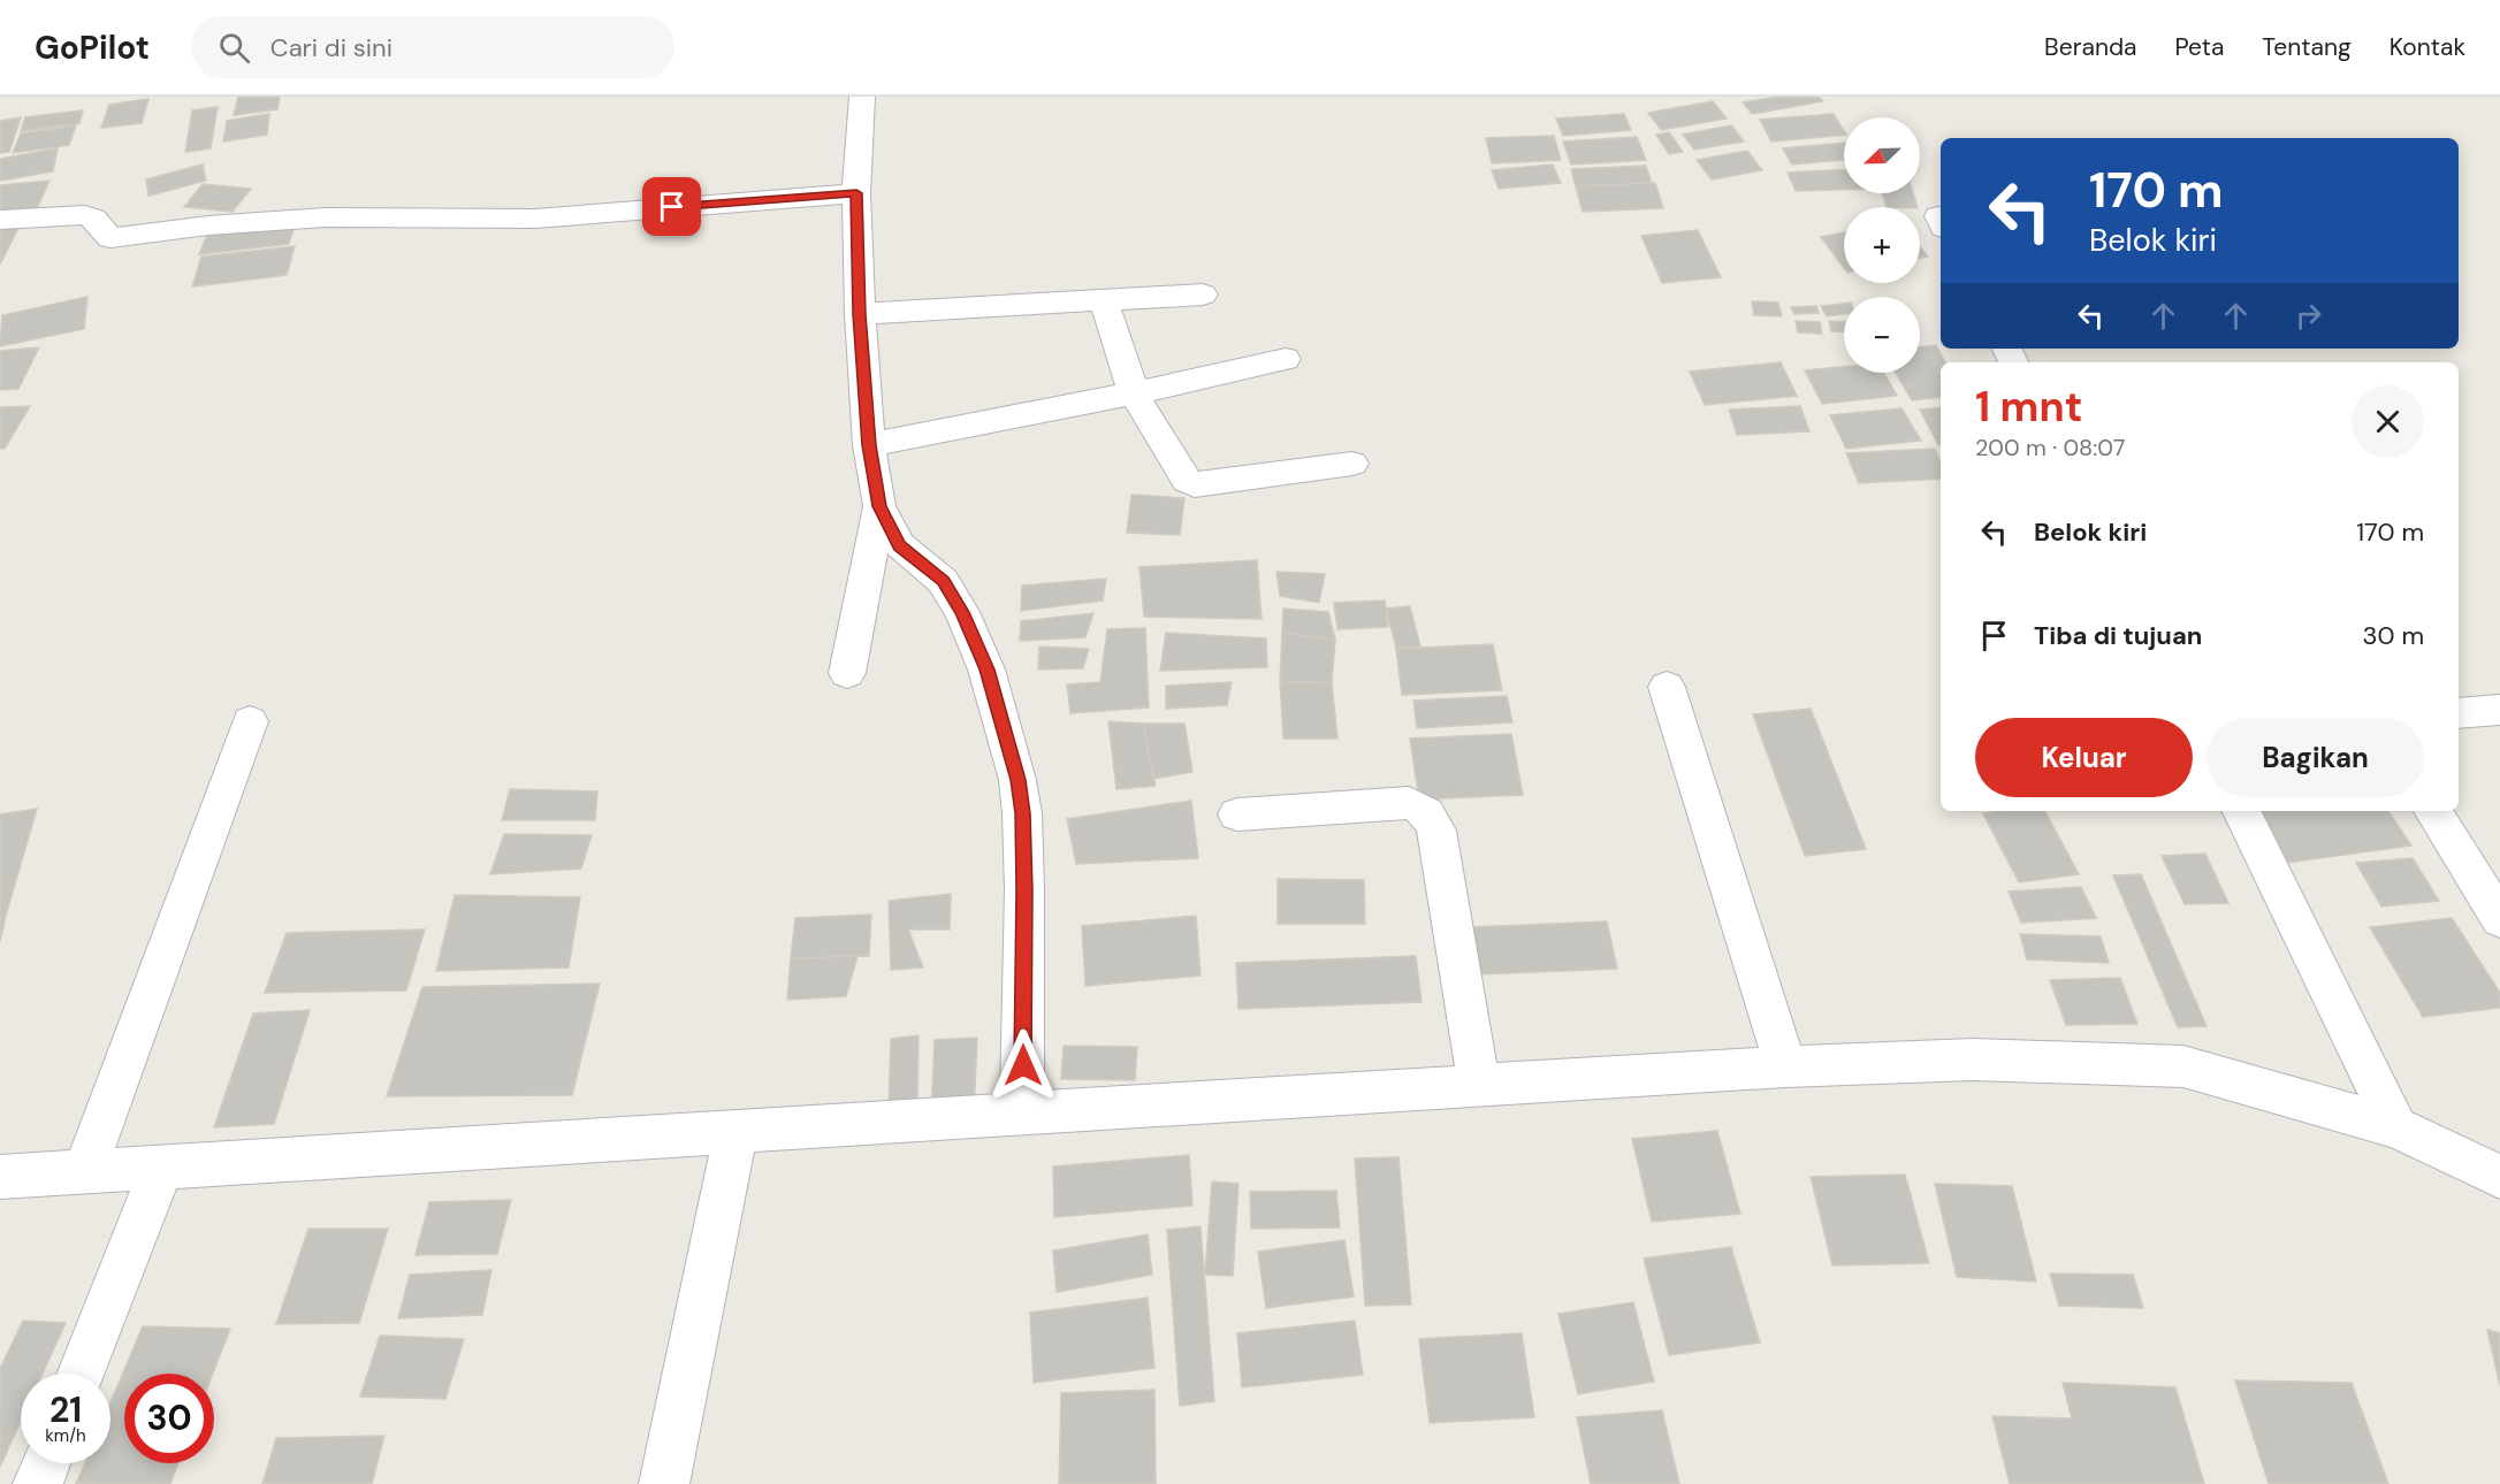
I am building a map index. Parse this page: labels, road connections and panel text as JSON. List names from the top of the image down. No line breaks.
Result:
{"north":"bottom left","page":{"header":"GoPilot","search":"Cari di sini","nav":["Beranda","Peta","Tentang","Kontak"],"map_buttons":["+","−"],"turn":["170 m","Belok kiri"],"heading":["1 mnt","200 m · 08:07"],"list":[{"name":"Belok kiri","value":"170 m"},{"name":"Tiba di tujuan","value":"30 m"}],"buttons":["Keluar","Bagikan"],"speed":"21 km/h","limit":"30"}}
